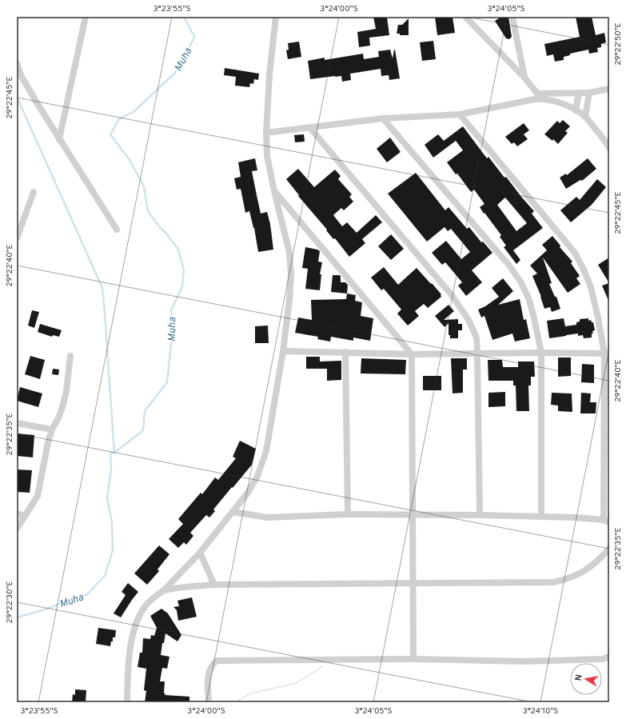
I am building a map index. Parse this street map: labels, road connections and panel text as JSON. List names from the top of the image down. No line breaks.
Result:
{"water":["Muha"],"north":"left","coordinates":["3°23'55\"S","3°24'00\"S","3°24'05\"S","29°22'50\"E","29°22'45\"E","29°22'40\"E","29°22'35\"E","29°22'30\"E","3°24'10\"S"]}
